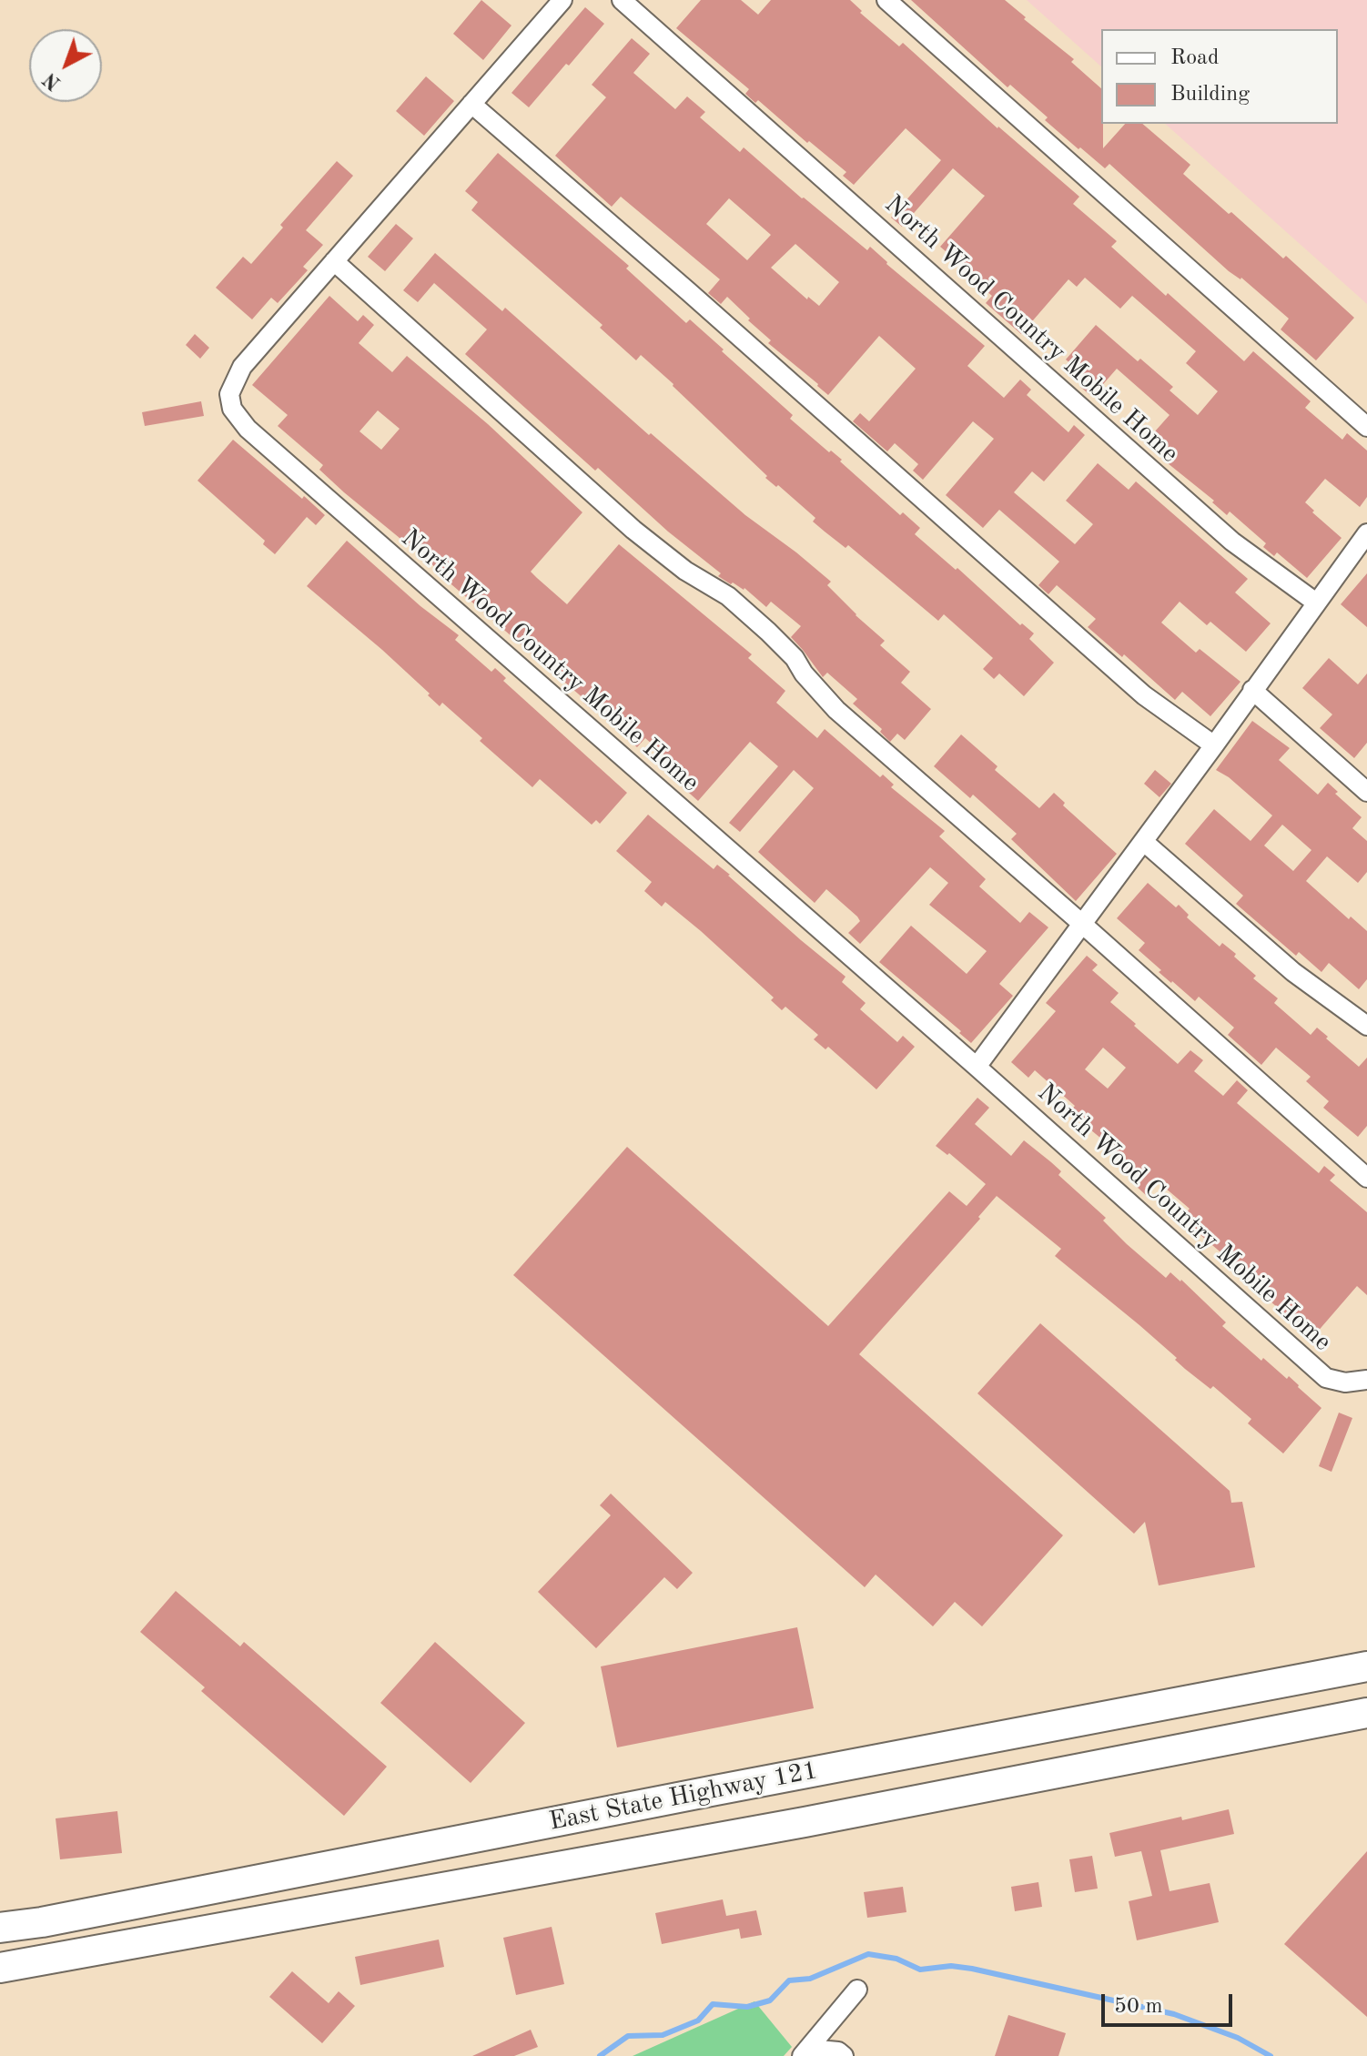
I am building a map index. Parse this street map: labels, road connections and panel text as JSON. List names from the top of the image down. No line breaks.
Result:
{"streets":{"main road":["East State Highway 121"],"street":["North Wood Country Mobile Home"]},"legend":["Road","Building"],"scale_bar":"50 m","north":"bottom left"}
